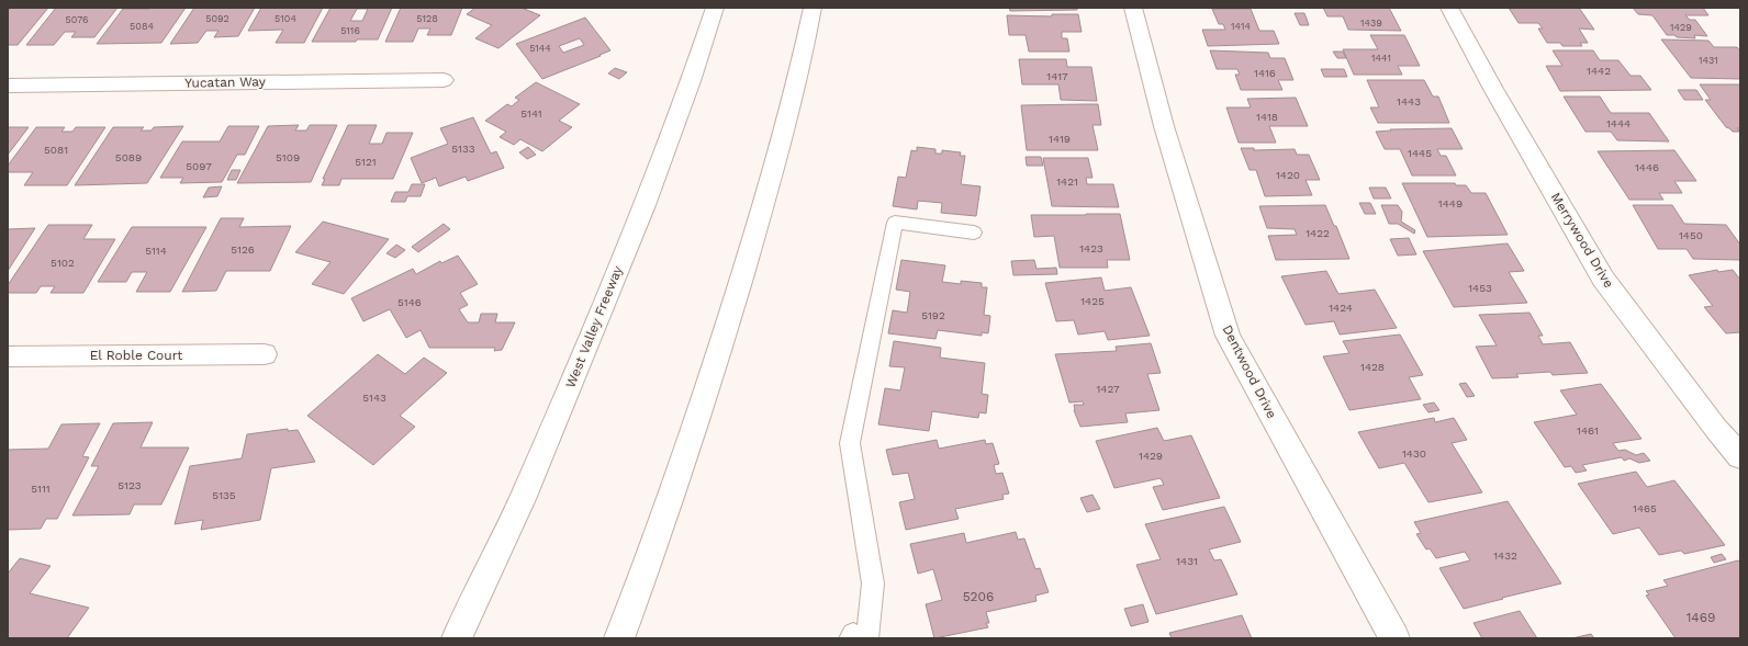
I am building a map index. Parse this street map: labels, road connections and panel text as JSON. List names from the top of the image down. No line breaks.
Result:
{"streets":{"main road":["Yucatan Way","Merrywood Drive","West Valley Freeway","El Roble Court","Dentwood Drive"]},"house_numbers":["5092","5104","5128","5076","1439","5084","1414","1429","5116","5144","1441","1431","1442","1416","1417","1443","5141","1418","1444","1419","5133","5081","1445","5089","5109","5121","5097","1446","1420","1421","1449","1422","1450","1423","5126","5114","5102","1453","1425","5146","1424","5192","1428","1427","5143","1461","1430","1429","5123","5111","5135","1465","1432","1431","5206","1469"]}
